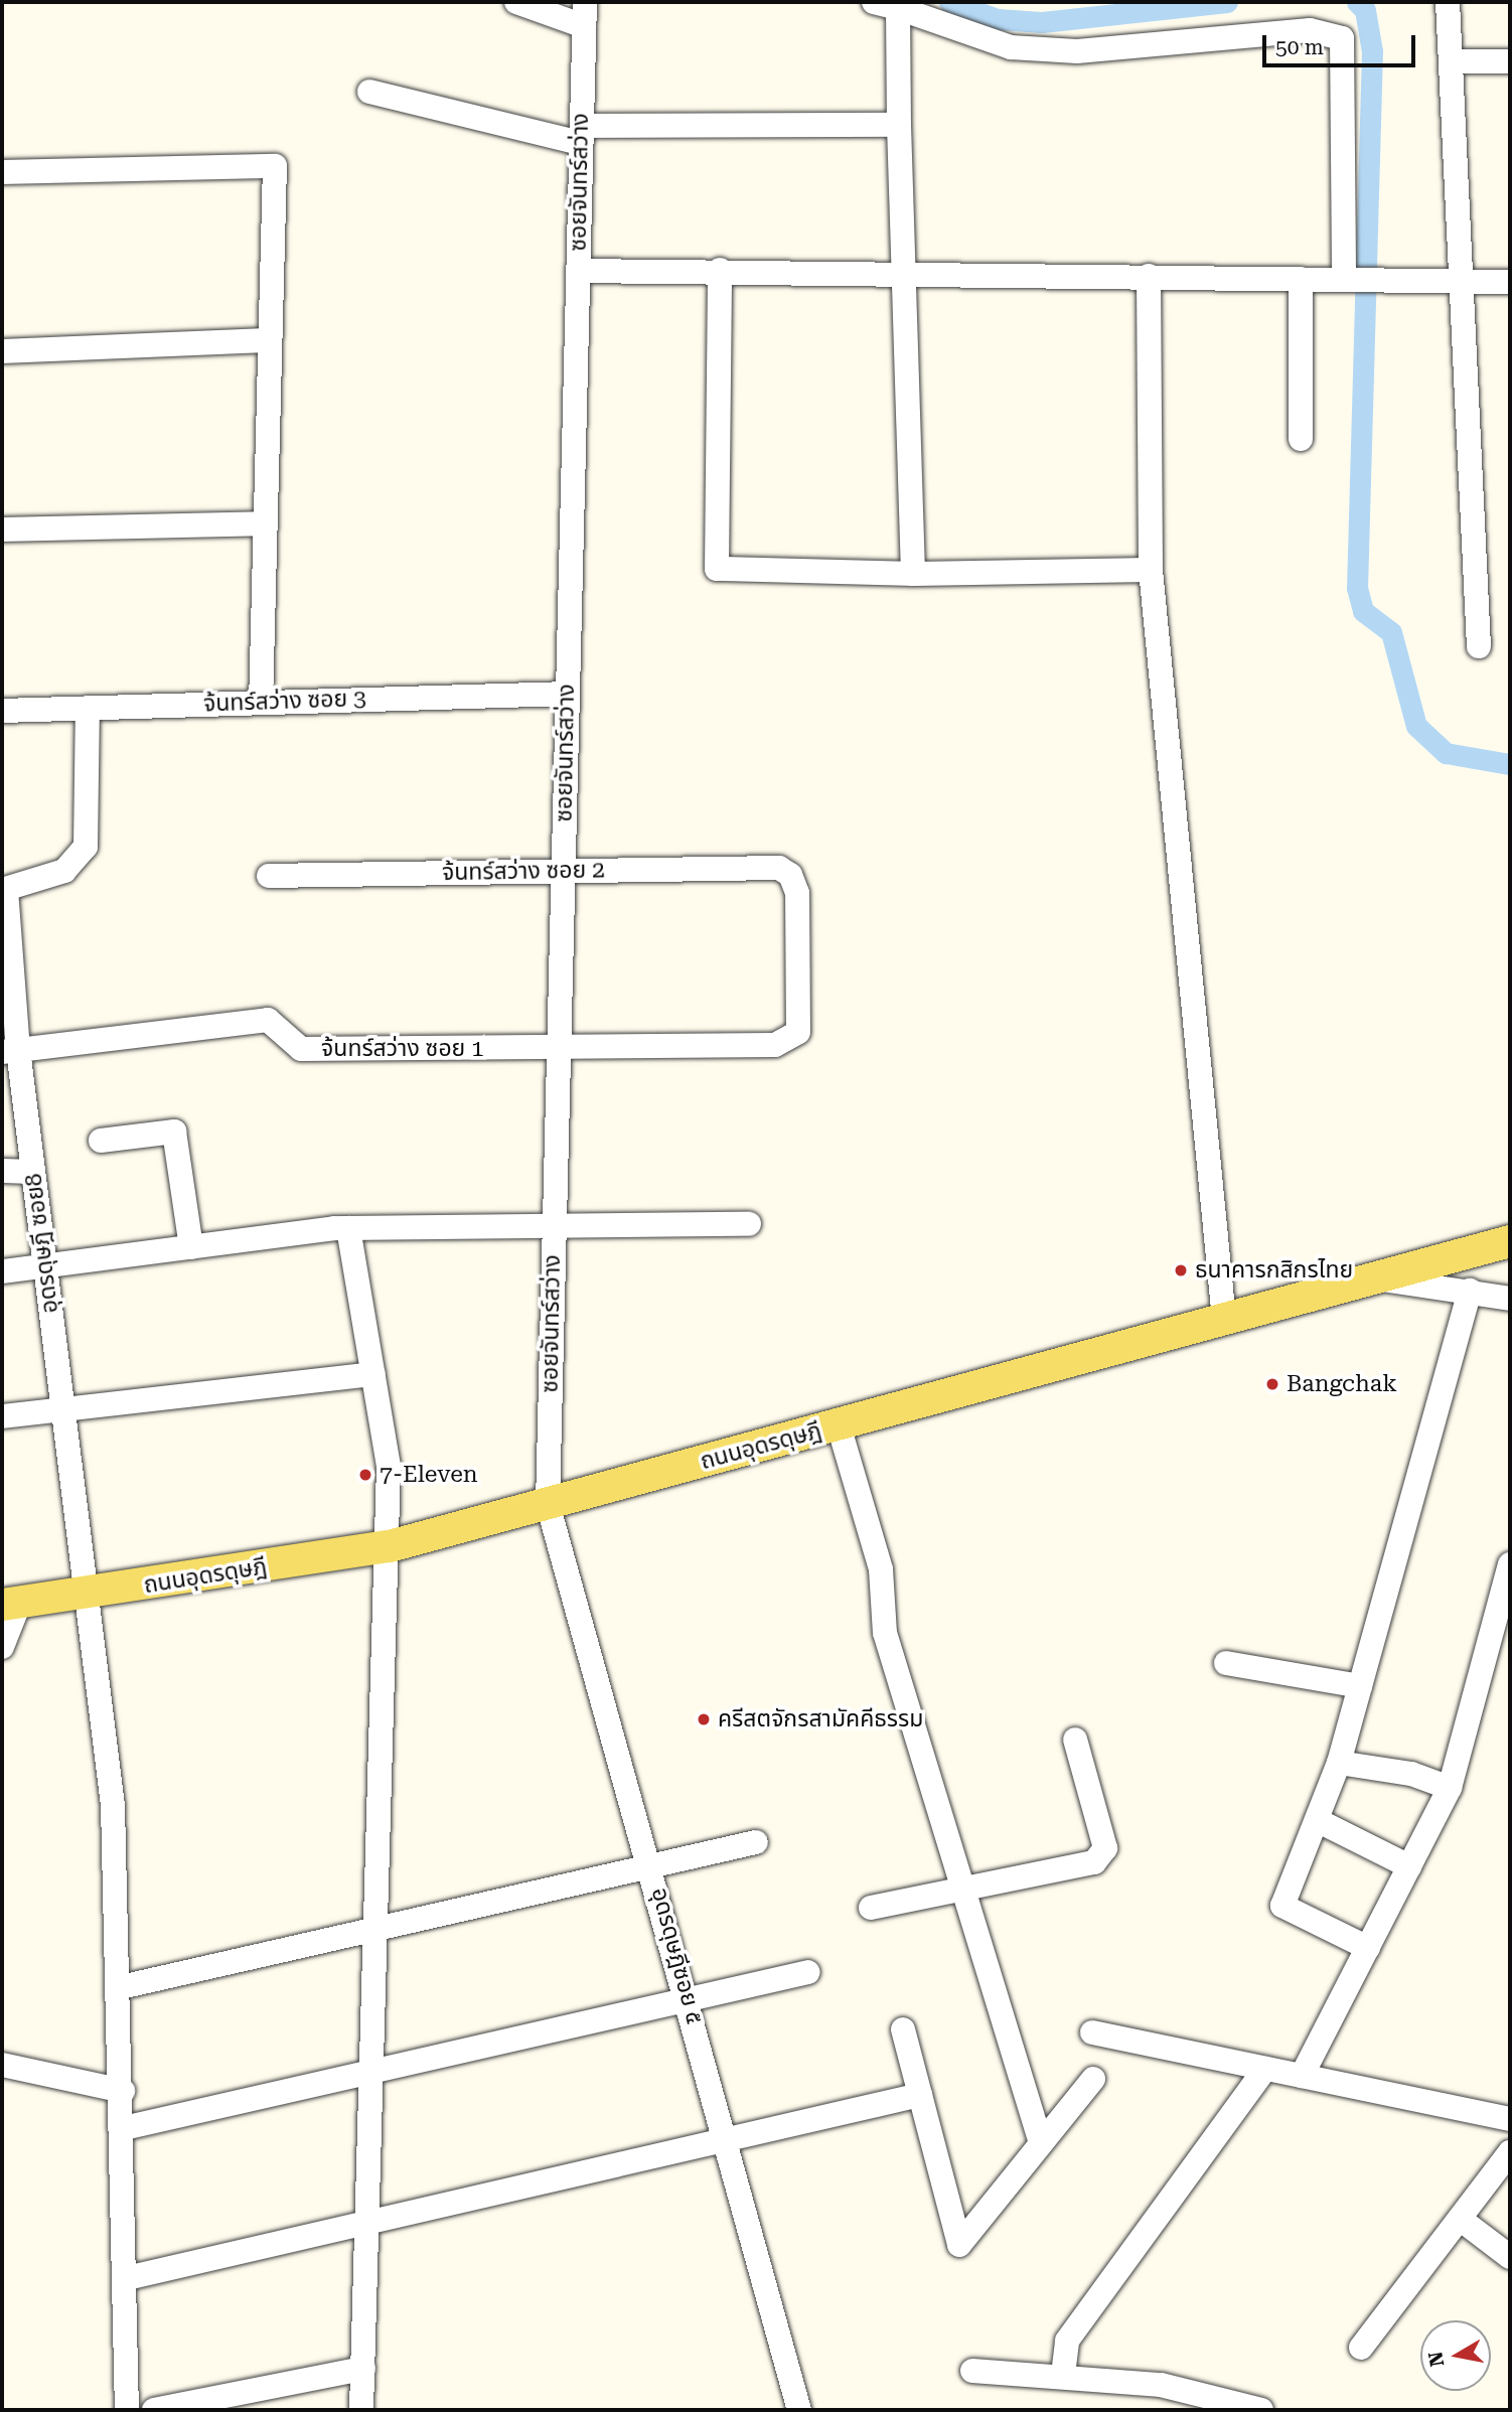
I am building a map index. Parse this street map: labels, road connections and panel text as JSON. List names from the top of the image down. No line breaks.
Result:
{"streets":{"main road":["ถนนอุดรดุษฎี"],"street":["ซอยจันทร์สว่าง","จ้นทร์สว่าง ซอย 3","จ้นทร์สว่าง ซอย 2","จ้นทร์สว่าง ซอย 1","อุดรดุษฎี ซอย8","อุดรดุษฎีซอย ๕"]},"crossings":[["ซอยจันทร์สว่าง","จ้นทร์สว่าง ซอย 3"],["ซอยจันทร์สว่าง","จ้นทร์สว่าง ซอย 2"],["ซอยจันทร์สว่าง","จ้นทร์สว่าง ซอย 1"],["ซอยจันทร์สว่าง","ถนนอุดรดุษฎี"],["ซอยจันทร์สว่าง","อุดรดุษฎีซอย ๕"],["จ้นทร์สว่าง ซอย 2","จ้นทร์สว่าง ซอย 1"],["จ้นทร์สว่าง ซอย 1","อุดรดุษฎี ซอย8"],["อุดรดุษฎี ซอย8","ถนนอุดรดุษฎี"],["ถนนอุดรดุษฎี","อุดรดุษฎีซอย ๕"]],"places":["ธนาคารกสิกรไทย","Bangchak","7-Eleven","ครีสตจักรสามัคคีธรรม"],"scale_bar":"50 m","north":"left"}
